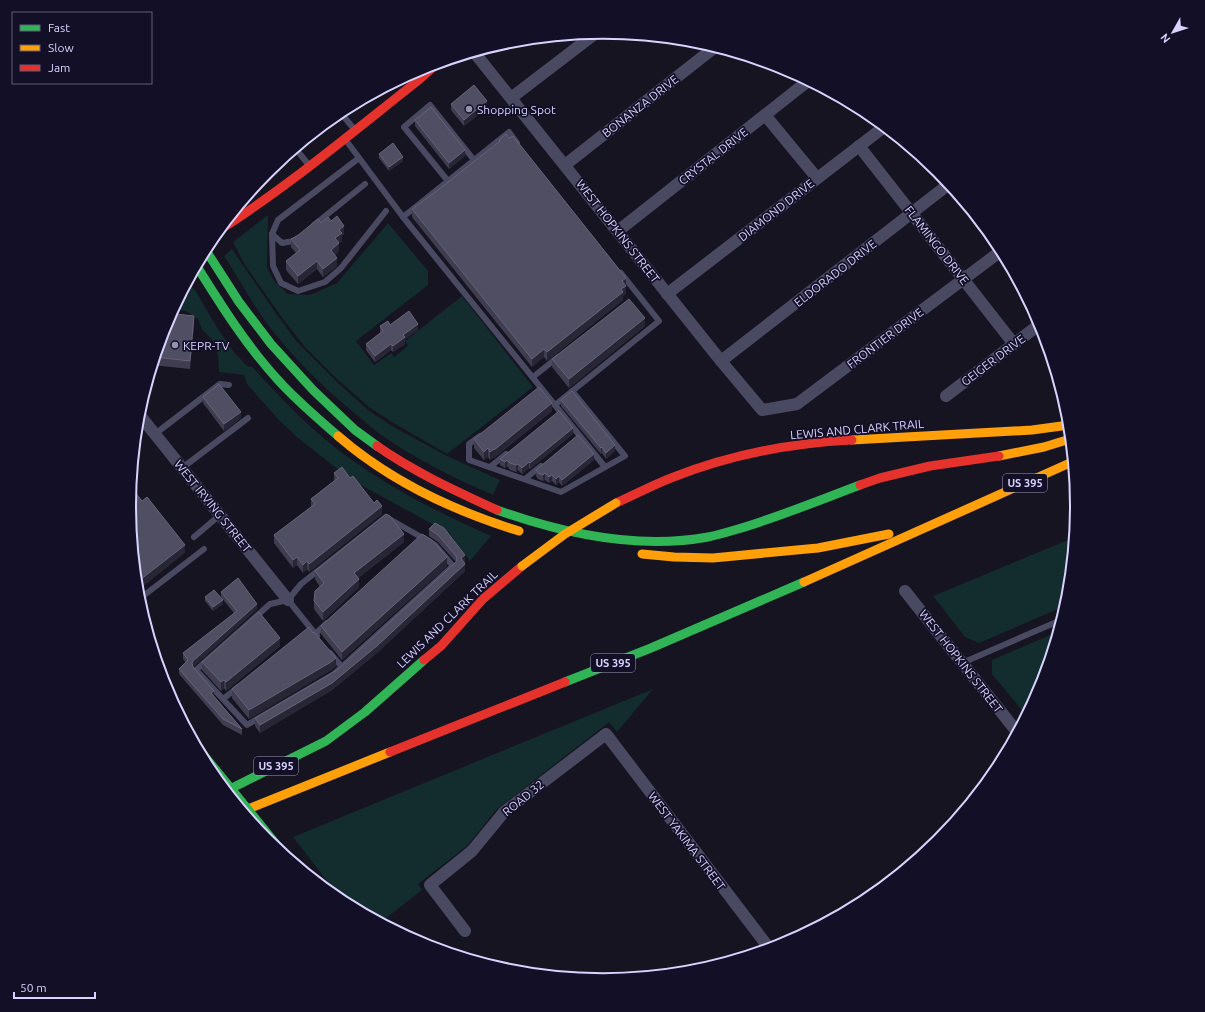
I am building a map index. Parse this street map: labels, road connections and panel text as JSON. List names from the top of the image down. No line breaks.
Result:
{"streets":{"main road":["LEWIS AND CLARK TRAIL","US 395"],"street":["BONANZA DRIVE","CRYSTAL DRIVE","DIAMOND DRIVE","WEST HOPKINS STREET","FLAMINGO DRIVE","ELDORADO DRIVE","FRONTIER DRIVE","GEIGER DRIVE","WEST IRVING STREET","ROAD 32","WEST YAKIMA STREET"]},"crossings":[["BONANZA DRIVE","WEST HOPKINS STREET"],["CRYSTAL DRIVE","WEST HOPKINS STREET"],["DIAMOND DRIVE","WEST HOPKINS STREET"],["DIAMOND DRIVE","FLAMINGO DRIVE"],["WEST HOPKINS STREET","ELDORADO DRIVE"],["WEST HOPKINS STREET","FRONTIER DRIVE"],["FLAMINGO DRIVE","ELDORADO DRIVE"],["FLAMINGO DRIVE","FRONTIER DRIVE"],["FLAMINGO DRIVE","GEIGER DRIVE"],["ROAD 32","WEST YAKIMA STREET"]],"places":["Shopping Spot","KEPR-TV"],"legend":["Fast","Slow","Jam"],"scale_bar":"50 m","north":"bottom left"}
